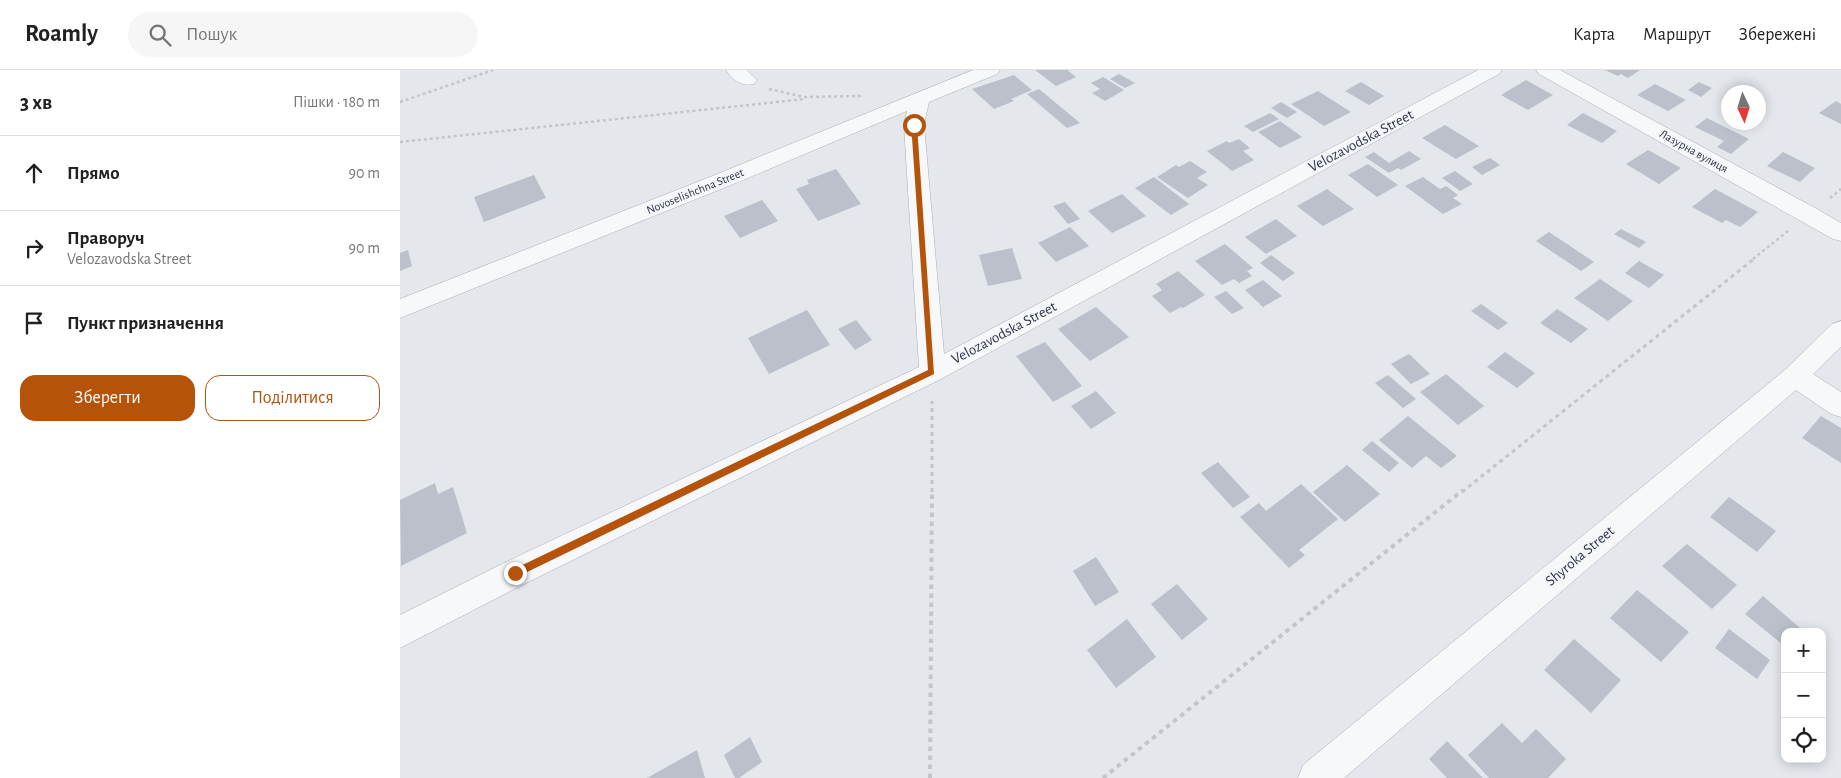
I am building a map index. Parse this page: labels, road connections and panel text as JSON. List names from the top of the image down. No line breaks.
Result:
{"streets":{"street":["Velozavodska Street","Лазурна вулиця","Novoselishchna Street","Shyroka Street"]},"north":"bottom","page":{"header":"Roamly","search":"Пошук","nav":["Карта","Маршрут","Збережені"],"heading":["3 хв","Пішки · 180 m"],"list":[["Прямо","90 m"],["Праворуч","Velozavodska Street","90 m"],"Пункт призначення"],"buttons":["Зберегти","Поділитися"],"map_buttons":["+","−"]}}
